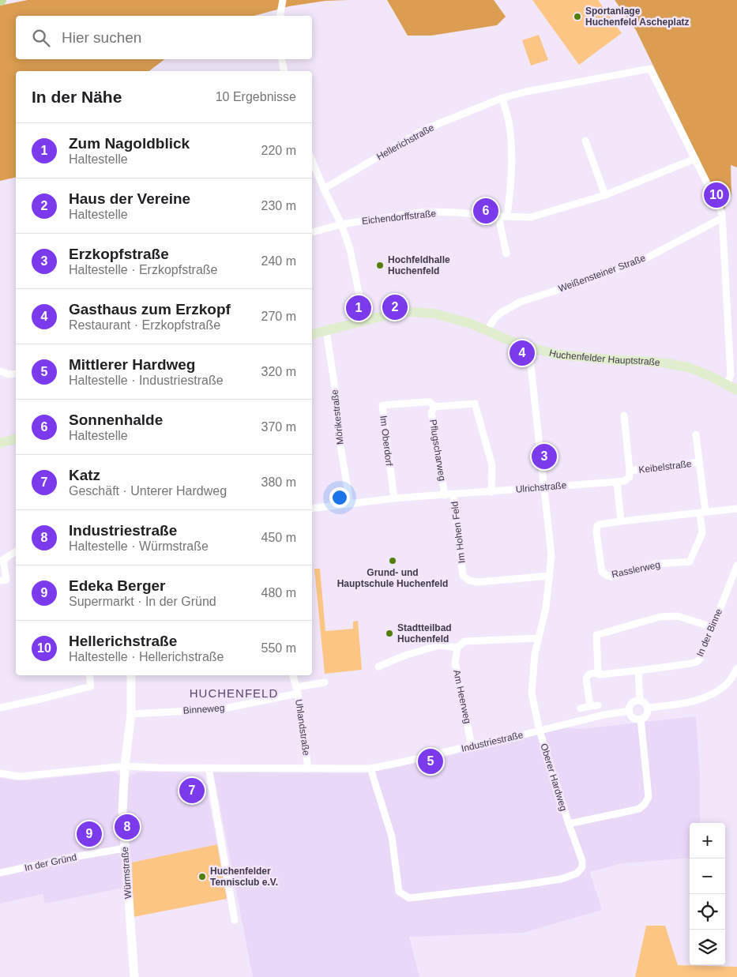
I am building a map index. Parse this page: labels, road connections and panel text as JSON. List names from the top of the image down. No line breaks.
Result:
{"streets":{"main road":["Huchenfelder Hauptstraße"],"street":["Hellerichstraße","Eichendorffstraße","Weißensteiner Straße","Mörikestraße","Im Oberdorf","Pflugscharweg","Keibelstraße","Ulrichstraße","Im Hohen Feld","Rasslerweg","In der Binne","Am Heerweg","Binneweg","Uhlandstraße","Industriestraße","Oberer Hardweg","In der Gründ","Würmstraße"]},"crossings":[["Hellerichstraße","Eichendorffstraße"],["Hellerichstraße","Weißensteiner Straße"],["Hellerichstraße","Huchenfelder Hauptstraße"],["Weißensteiner Straße","Huchenfelder Hauptstraße"],["Huchenfelder Hauptstraße","Mörikestraße"],["Huchenfelder Hauptstraße","Oberer Hardweg"],["Mörikestraße","Ulrichstraße"],["Im Oberdorf","Pflugscharweg"],["Im Oberdorf","Ulrichstraße"],["Pflugscharweg","Ulrichstraße"],["Keibelstraße","Ulrichstraße"],["Keibelstraße","Rasslerweg"],["Ulrichstraße","Im Hohen Feld"],["Ulrichstraße","Oberer Hardweg"],["Im Hohen Feld","Oberer Hardweg"],["Am Heerweg","Industriestraße"],["Binneweg","Uhlandstraße"],["Binneweg","Würmstraße"],["Uhlandstraße","Industriestraße"],["Industriestraße","Oberer Hardweg"],["Industriestraße","Würmstraße"],["In der Gründ","Würmstraße"]],"districts":["HUCHENFELD"],"places":["Sportanlage Huchenfeld Ascheplatz","Hochfeldhalle Huchenfeld","Grund- und Hauptschule Huchenfeld","Stadtteilbad Huchenfeld","Huchenfelder Tennisclub e.V."],"page":{"search":"Hier suchen","heading":["In der Nähe","10 Ergebnisse"],"list":[{"mark":"1","name":"Zum Nagoldblick","note":"Haltestelle","value":"220 m"},{"mark":"2","name":"Haus der Vereine","note":"Haltestelle","value":"230 m"},{"mark":"3","name":"Erzkopfstraße","note":"Haltestelle · Erzkopfstraße","value":"240 m"},{"mark":"4","name":"Gasthaus zum Erzkopf","note":"Restaurant · Erzkopfstraße","value":"270 m"},{"mark":"5","name":"Mittlerer Hardweg","note":"Haltestelle · Industriestraße","value":"320 m"},{"mark":"6","name":"Sonnenhalde","note":"Haltestelle","value":"370 m"},{"mark":"7","name":"Katz","note":"Geschäft · Unterer Hardweg","value":"380 m"},{"mark":"8","name":"Industriestraße","note":"Haltestelle · Würmstraße","value":"450 m"},{"mark":"9","name":"Edeka Berger","note":"Supermarkt · In der Gründ","value":"480 m"},{"mark":"10","name":"Hellerichstraße","note":"Haltestelle · Hellerichstraße","value":"550 m"}],"pins":["10","6","2","1","4","3","5","7","8","9"],"map_buttons":["+","−"]}}
